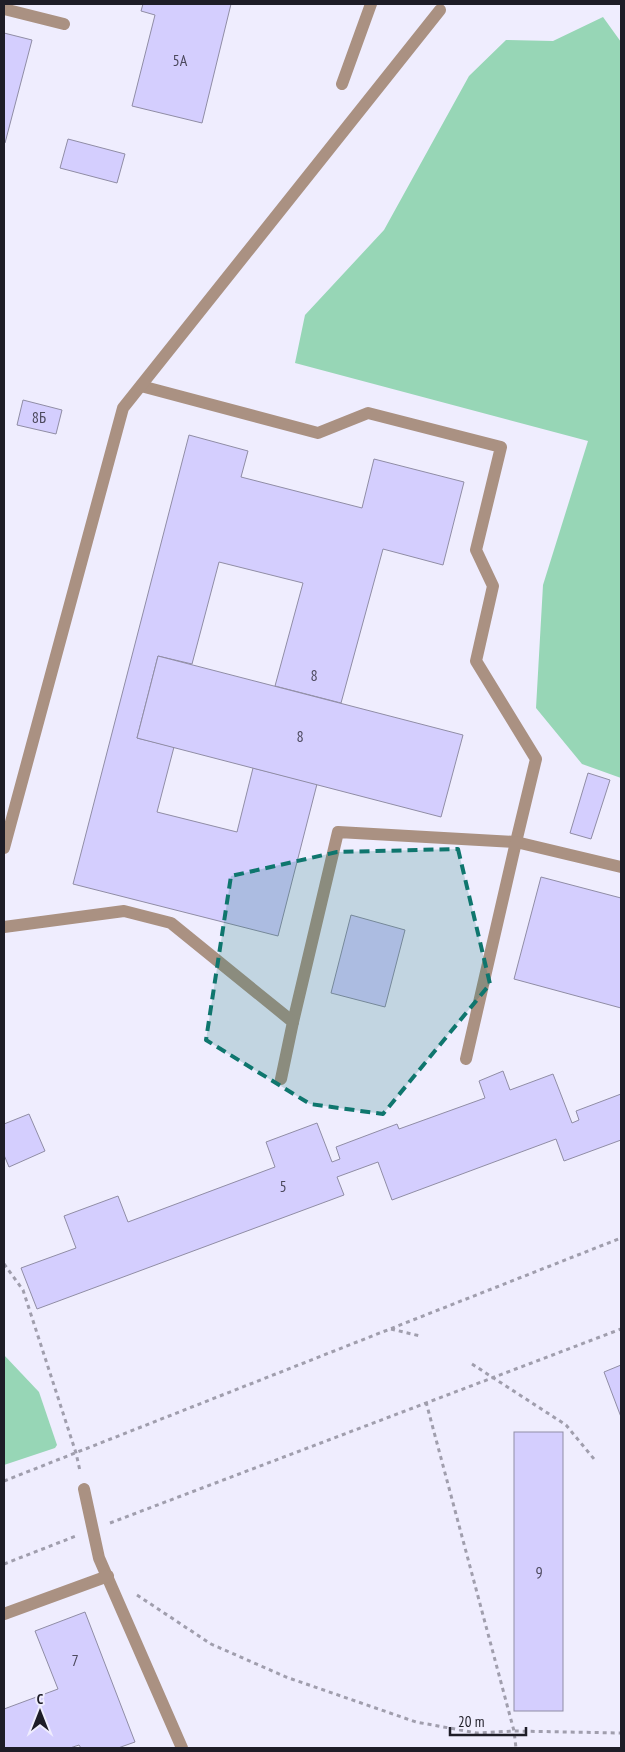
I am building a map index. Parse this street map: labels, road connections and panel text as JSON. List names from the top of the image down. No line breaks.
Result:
{"house_numbers":["5А","8Б","8","8","5","9","7"],"scale_bar":"20 m","north":"top"}
